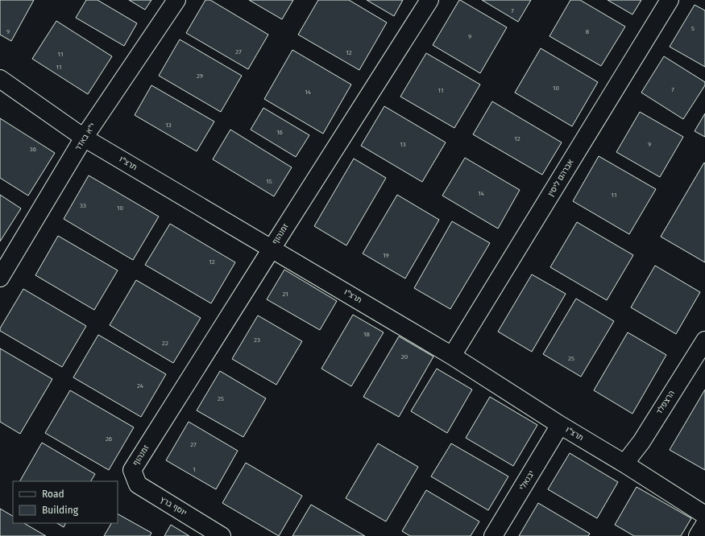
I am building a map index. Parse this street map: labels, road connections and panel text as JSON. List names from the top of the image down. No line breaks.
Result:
{"streets":{"street":["י\"א באדר","תרצ\"ו","אברהם ליסין","זמנהוף","הרצפלד","יבנאלי","יוסף ברץ"]},"crossings":[["י\"א באדר","תרצ\"ו"],["תרצ\"ו","אברהם ליסין"],["תרצ\"ו","זמנהוף"],["תרצ\"ו","הרצפלד"],["תרצ\"ו","יבנאלי"],["זמנהוף","יוסף ברץ"]],"house_numbers":["7","5","9","8","9","27","12","11","11","29","10","7","11","14","13","16","12","13","9","36","15","14","11","33","10","19","12","21","18","23","22","20","25","24","25","26","27","1"],"legend":["Road","Building"]}
